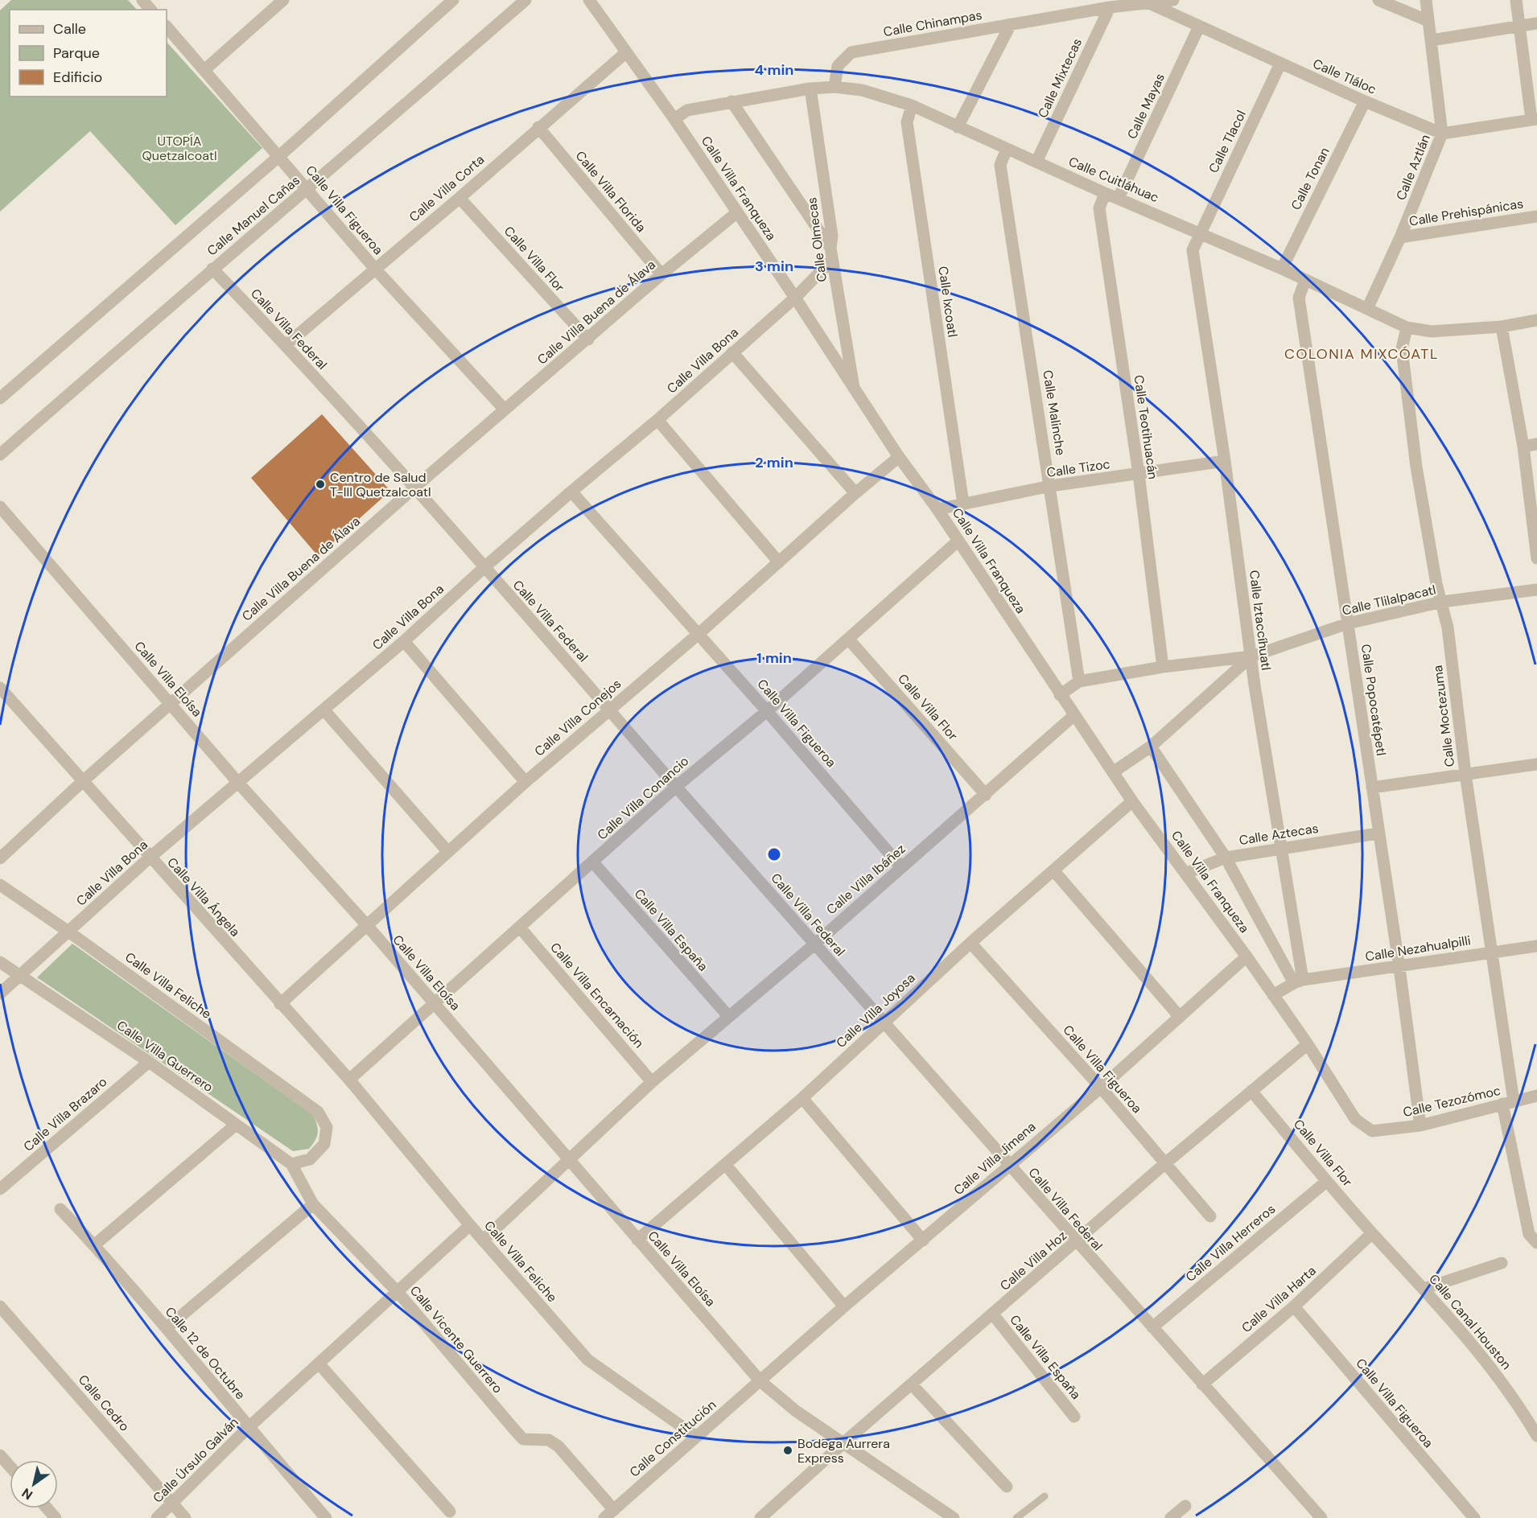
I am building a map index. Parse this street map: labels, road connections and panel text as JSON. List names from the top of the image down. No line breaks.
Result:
{"streets":{"street":["Calle Chinampas","Calle Tláloc","Calle Mixtecas","Calle Mayas","Calle Tlacol","Calle Aztlán","Calle Tonan","Calle Cuitláhuac","Calle Villa Corta","Calle Villa Franqueza","Calle Villa Florida","Calle Villa Figueroa","Calle Prehispánicas","Calle Manuel Cañas","Calle Olmecas","Calle Villa Flor","Calle Ixcoatl","Calle Villa Buena de Álava","Calle Villa Federal","Calle Villa Bona","Calle Malinche","Calle Teotihuacán","Calle Tizoc","Calle Tlilalpacatl","Calle Iztaccíhuatl","Calle Villa Eloísa","Calle Popocatépetl","Calle Moctezuma","Calle Villa Conejos","Calle Villa Conancio","Calle Aztecas","Calle Villa Ibáñez","Calle Villa Ángela","Calle Villa España","Calle Nezahualpilli","Calle Villa Feliche","Calle Villa Encarnación","Calle Villa Joyosa","Calle Villa Guerrero","Calle Tezozómoc","Calle Villa Brazaro","Calle Villa Jimena","Calle Villa Herreros","Calle Villa Hoz","Calle Villa Harta","Calle Canal Houston","Calle Vicente Guerrero","Calle 12 de Octubre","Calle Cedro","Calle Constitución","Calle Úrsulo Galván"]},"crossings":[["Calle Chinampas","Calle Tláloc"],["Calle Chinampas","Calle Mixtecas"],["Calle Chinampas","Calle Cuitláhuac"],["Calle Tláloc","Calle Mayas"],["Calle Tláloc","Calle Tlacol"],["Calle Tláloc","Calle Aztlán"],["Calle Tláloc","Calle Tonan"],["Calle Mixtecas","Calle Cuitláhuac"],["Calle Mayas","Calle Cuitláhuac"],["Calle Tlacol","Calle Cuitláhuac"],["Calle Tlacol","Calle Iztaccíhuatl"],["Calle Aztlán","Calle Cuitláhuac"],["Calle Aztlán","Calle Prehispánicas"],["Calle Tonan","Calle Cuitláhuac"],["Calle Cuitláhuac","Calle Villa Franqueza"],["Calle Cuitláhuac","Calle Olmecas"],["Calle Cuitláhuac","Calle Ixcoatl"],["Calle Cuitláhuac","Calle Malinche"],["Calle Cuitláhuac","Calle Teotihuacán"],["Calle Cuitláhuac","Calle Iztaccíhuatl"],["Calle Cuitláhuac","Calle Popocatépetl"],["Calle Cuitláhuac","Calle Moctezuma"],["Calle Villa Corta","Calle Villa Franqueza"],["Calle Villa Corta","Calle Villa Florida"],["Calle Villa Corta","Calle Villa Figueroa"],["Calle Villa Corta","Calle Villa Flor"],["Calle Villa Corta","Calle Villa Federal"],["Calle Villa Franqueza","Calle Olmecas"],["Calle Villa Franqueza","Calle Villa Buena de Álava"],["Calle Villa Franqueza","Calle Villa Bona"],["Calle Villa Franqueza","Calle Tizoc"],["Calle Villa Franqueza","Calle Tlilalpacatl"],["Calle Villa Franqueza","Calle Villa Conejos"],["Calle Villa Franqueza","Calle Villa Conancio"],["Calle Villa Franqueza","Calle Aztecas"],["Calle Villa Franqueza","Calle Villa Ibáñez"],["Calle Villa Franqueza","Calle Villa Joyosa"],["Calle Villa Franqueza","Calle Tezozómoc"],["Calle Villa Franqueza","Calle Villa Jimena"],["Calle Villa Franqueza","Calle Villa Hoz"],["Calle Villa Florida","Calle Villa Buena de Álava"],["Calle Villa Figueroa","Calle Manuel Cañas"],["Calle Villa Figueroa","Calle Villa Buena de Álava"],["Calle Villa Figueroa","Calle Villa Bona"],["Calle Villa Figueroa","Calle Villa Conejos"],["Calle Villa Figueroa","Calle Villa Conancio"],["Calle Villa Figueroa","Calle Villa Ibáñez"],["Calle Villa Figueroa","Calle Villa Joyosa"],["Calle Villa Figueroa","Calle Villa Jimena"],["Calle Villa Figueroa","Calle Villa Hoz"],["Calle Villa Figueroa","Calle Villa Harta"],["Calle Manuel Cañas","Calle Villa Federal"],["Calle Olmecas","Calle Villa Bona"],["Calle Villa Flor","Calle Villa Buena de Álava"],["Calle Villa Flor","Calle Villa Conancio"],["Calle Villa Flor","Calle Villa Ibáñez"],["Calle Villa Flor","Calle Villa Herreros"],["Calle Villa Flor","Calle Villa Hoz"],["Calle Villa Flor","Calle Villa Harta"],["Calle Villa Flor","Calle Canal Houston"],["Calle Ixcoatl","Calle Tizoc"],["Calle Villa Buena de Álava","Calle Villa Federal"],["Calle Villa Buena de Álava","Calle Villa Eloísa"],["Calle Villa Buena de Álava","Calle Villa Ángela"],["Calle Villa Federal","Calle Villa Bona"],["Calle Villa Federal","Calle Villa Conejos"],["Calle Villa Federal","Calle Villa Conancio"],["Calle Villa Federal","Calle Villa Ibáñez"],["Calle Villa Federal","Calle Villa Joyosa"],["Calle Villa Federal","Calle Villa Jimena"],["Calle Villa Federal","Calle Villa Herreros"],["Calle Villa Federal","Calle Villa Hoz"],["Calle Villa Federal","Calle Villa Harta"],["Calle Villa Bona","Calle Villa Eloísa"],["Calle Villa Bona","Calle Villa Ángela"],["Calle Villa Bona","Calle Villa Feliche"],["Calle Villa Bona","Calle Villa Guerrero"],["Calle Malinche","Calle Tizoc"],["Calle Malinche","Calle Tlilalpacatl"],["Calle Teotihuacán","Calle Tizoc"],["Calle Teotihuacán","Calle Tlilalpacatl"],["Calle Tizoc","Calle Iztaccíhuatl"],["Calle Tlilalpacatl","Calle Iztaccíhuatl"],["Calle Tlilalpacatl","Calle Popocatépetl"],["Calle Tlilalpacatl","Calle Moctezuma"],["Calle Iztaccíhuatl","Calle Aztecas"],["Calle Iztaccíhuatl","Calle Nezahualpilli"],["Calle Villa Eloísa","Calle Villa Conejos"],["Calle Villa Eloísa","Calle Villa Conancio"],["Calle Villa Eloísa","Calle Villa Ibáñez"],["Calle Villa Eloísa","Calle Villa Joyosa"],["Calle Villa Eloísa","Calle Villa Jimena"],["Calle Villa Eloísa","Calle Villa Hoz"],["Calle Villa Eloísa","Calle Constitución"],["Calle Popocatépetl","Calle Aztecas"],["Calle Popocatépetl","Calle Nezahualpilli"],["Calle Popocatépetl","Calle Tezozómoc"],["Calle Moctezuma","Calle Nezahualpilli"],["Calle Moctezuma","Calle Tezozómoc"],["Calle Villa Conejos","Calle Villa Ángela"],["Calle Villa Conancio","Calle Villa Ángela"],["Calle Villa Conancio","Calle Villa España"],["Calle Villa Conancio","Calle Villa Feliche"],["Calle Villa Conancio","Calle Villa Encarnación"],["Calle Villa Ibáñez","Calle Villa España"],["Calle Villa Ibáñez","Calle Villa Encarnación"],["Calle Villa Ángela","Calle Villa Feliche"],["Calle Villa España","Calle Villa Hoz"],["Calle Villa Feliche","Calle Villa Guerrero"],["Calle Villa Feliche","Calle Vicente Guerrero"],["Calle Villa Feliche","Calle Constitución"],["Calle Villa Feliche","Calle Úrsulo Galván"],["Calle Villa Guerrero","Calle Villa Brazaro"],["Calle Villa Guerrero","Calle Vicente Guerrero"],["Calle Villa Jimena","Calle Constitución"],["Calle Villa Harta","Calle Canal Houston"],["Calle Vicente Guerrero","Calle Constitución"],["Calle Vicente Guerrero","Calle Úrsulo Galván"],["Calle 12 de Octubre","Calle Úrsulo Galván"],["Calle Cedro","Calle Úrsulo Galván"]],"districts":["COLONIA MIXCÓATL"],"parks":["UTOPÍA Quetzalcoatl"],"places":["Centro de Salud T-III Quetzalcoatl","Bodega Aurrera Express"],"legend":["Calle","Parque","Edificio"],"north":"bottom left","rings":["4 min","3 min","2 min","1 min"]}
